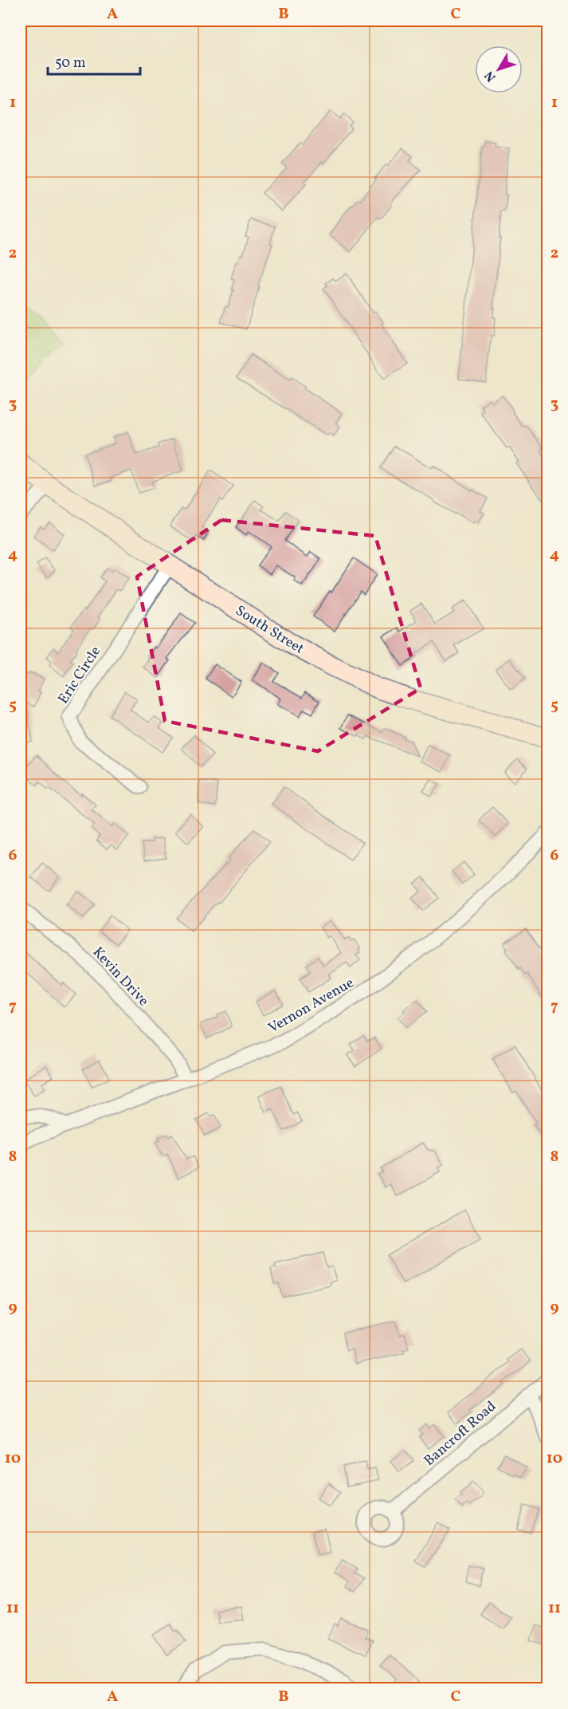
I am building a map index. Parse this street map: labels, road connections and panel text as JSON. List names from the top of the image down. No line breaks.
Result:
{"streets":{"street":["South Street","Eric Circle","Kevin Drive","Vernon Avenue","Bancroft Road"]},"crossings":[["South Street","Eric Circle"],["Kevin Drive","Vernon Avenue"]],"scale_bar":"50 m","north":"bottom left","grid":{"columns":["A","B","C"],"rows":["1","2","3","4","5","6","7","8","9","10","11"]}}
